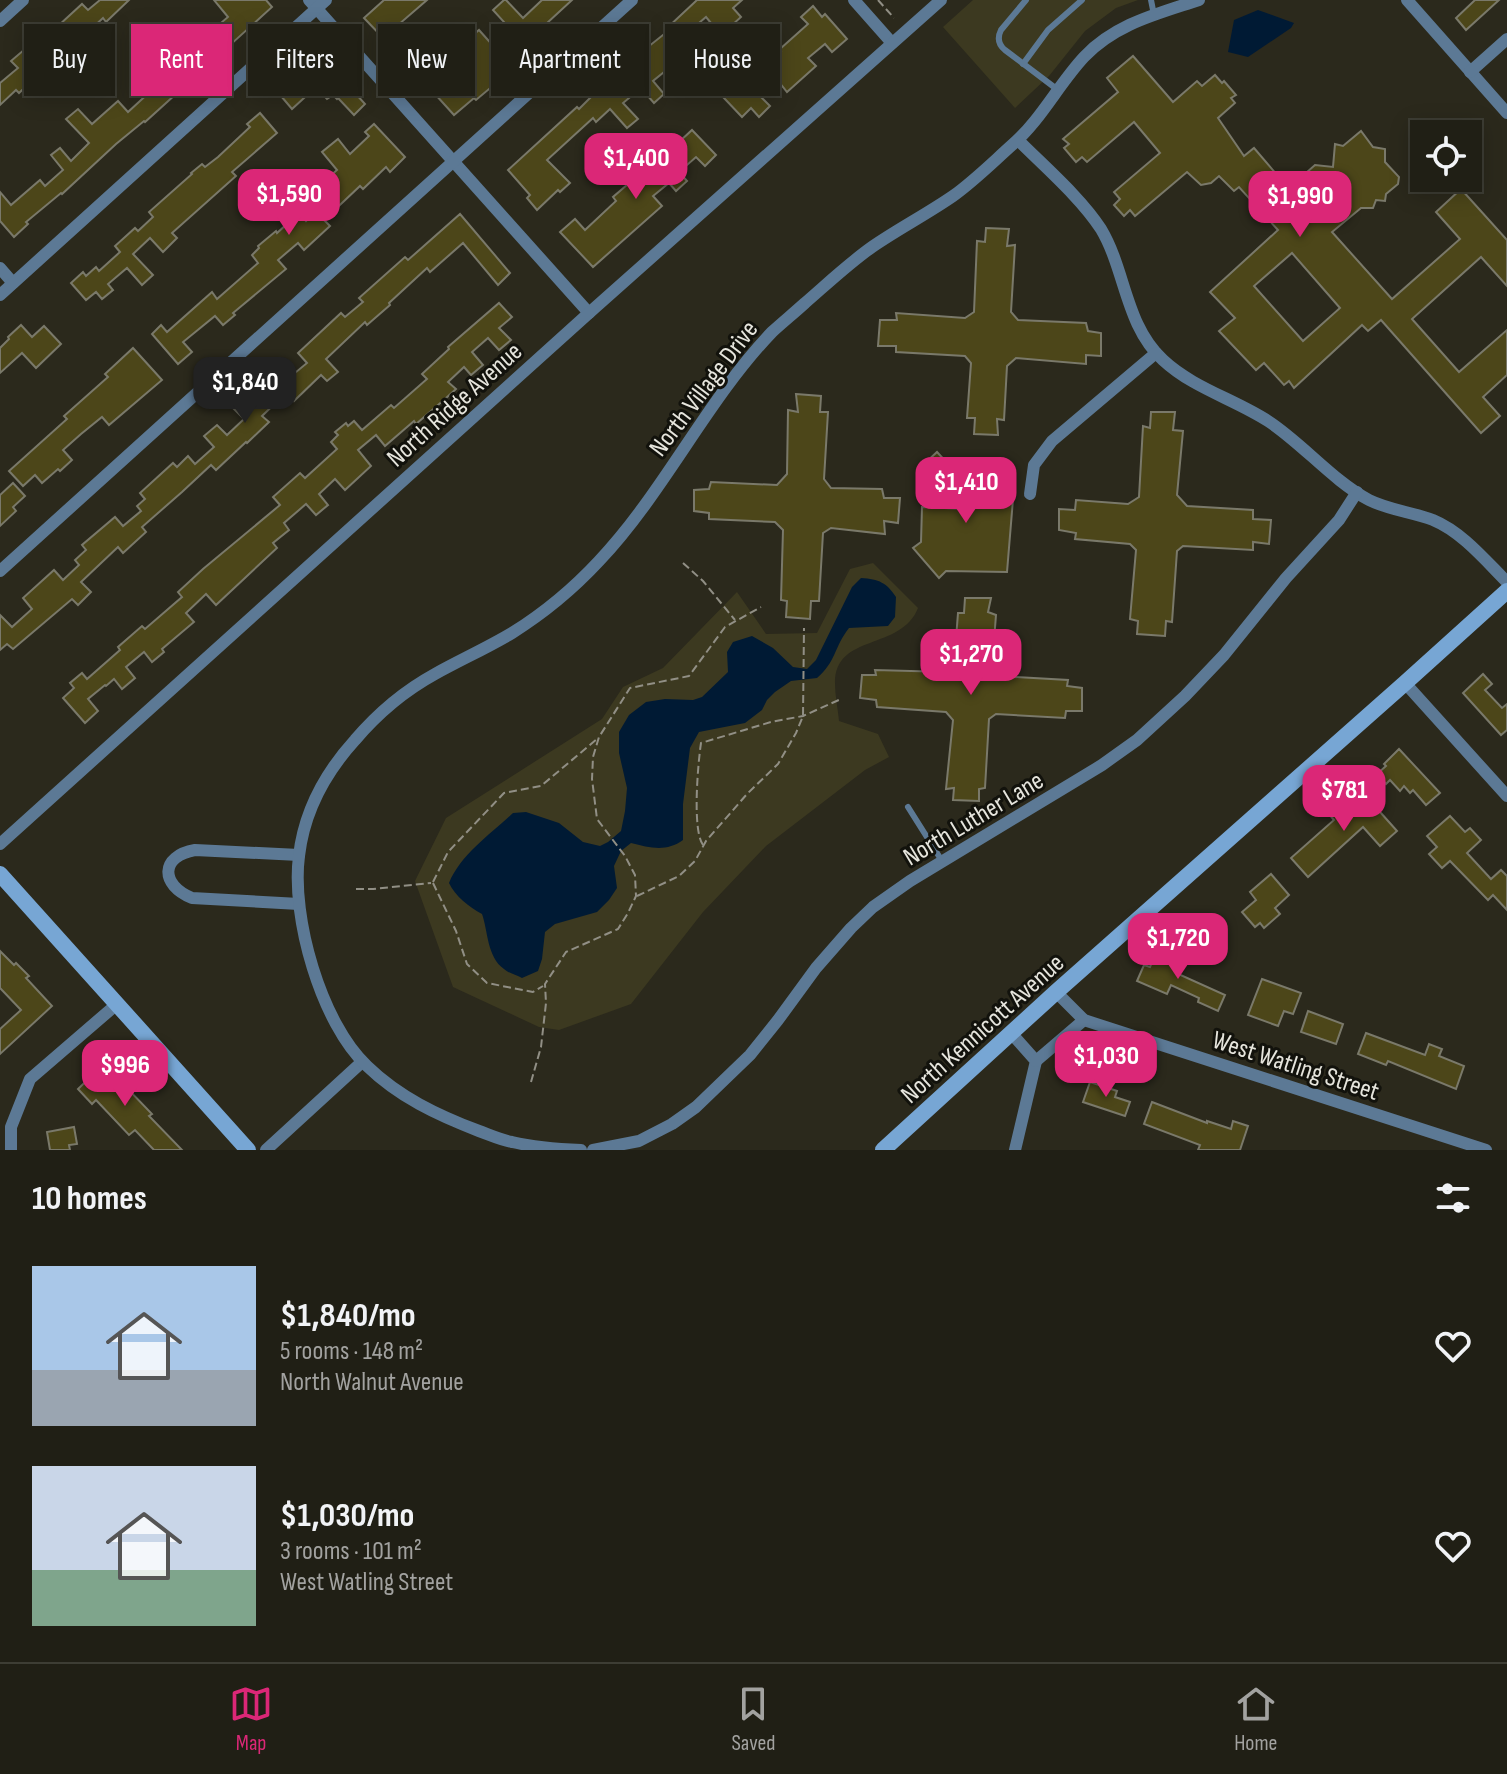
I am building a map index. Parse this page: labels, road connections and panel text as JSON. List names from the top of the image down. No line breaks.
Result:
{"streets":{"street":["North Village Drive","North Ridge Avenue","North Luther Lane","North Kennicott Avenue","West Watling Street"]},"crossings":[["North Kennicott Avenue","West Watling Street"]],"page":{"chip":["Buy","Rent","Filters","New","Apartment","House"],"price":["$1,400","$1,590","$1,990","$1,840","$1,410","$1,270","$781","$1,720","$1,030","$996"],"heading":"10 homes","list":[{"name":"$1,840/mo","note":"5 rooms · 148 m² · North Walnut Avenue"},{"name":"$1,030/mo","note":"3 rooms · 101 m² · West Watling Street"}],"tabs":["Map","Saved","Home"]}}
